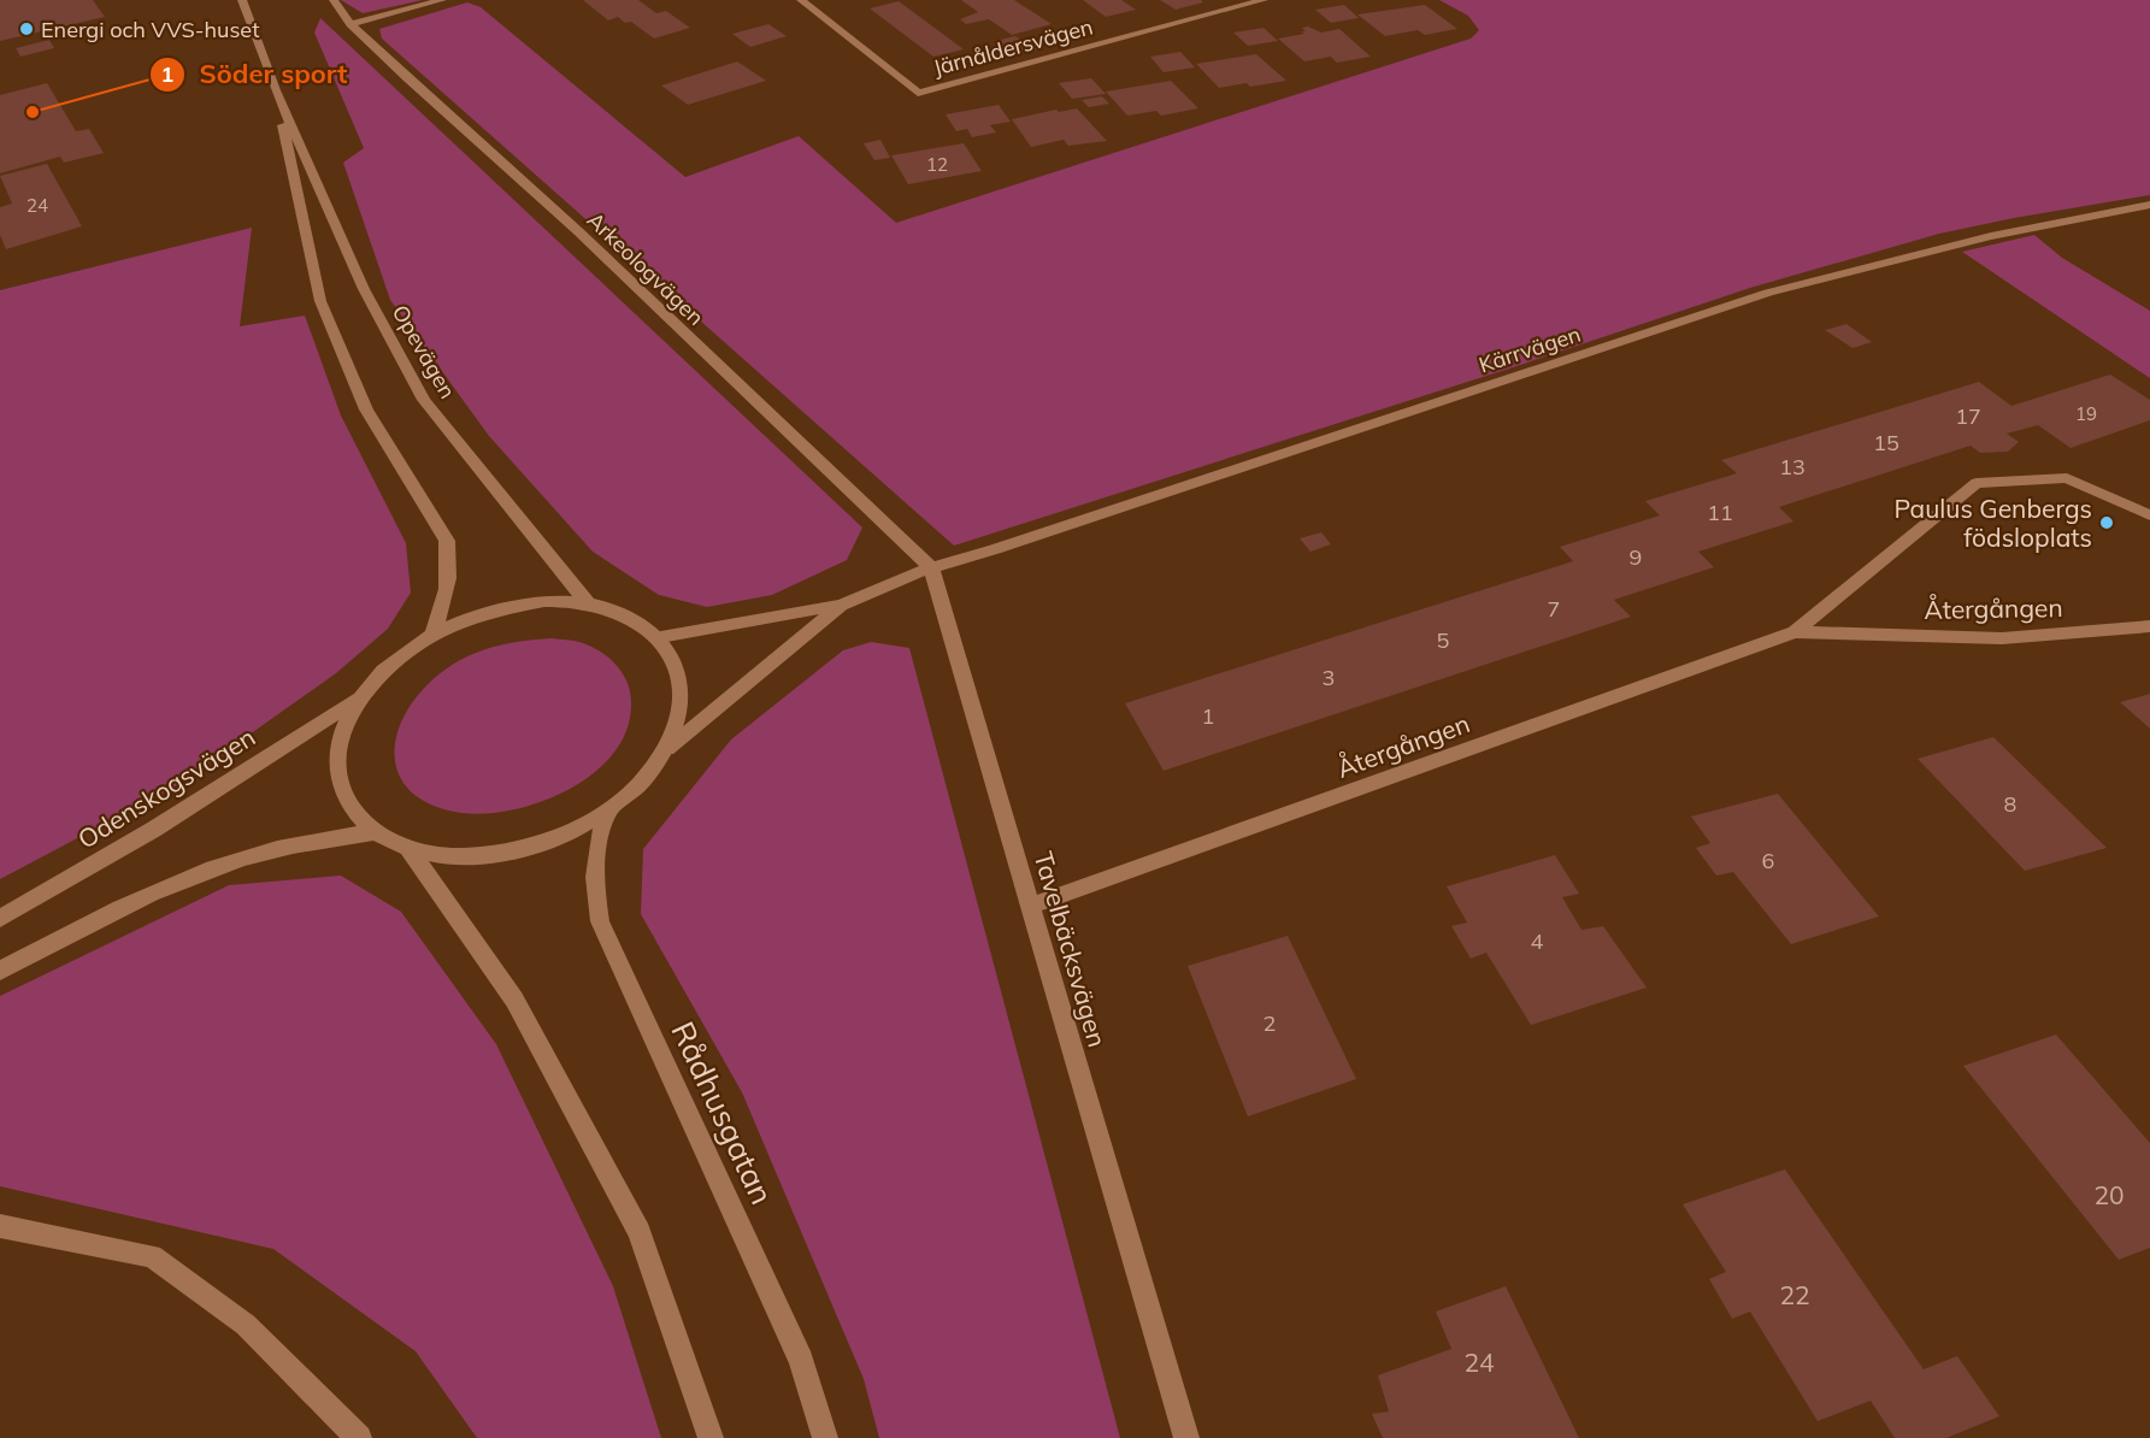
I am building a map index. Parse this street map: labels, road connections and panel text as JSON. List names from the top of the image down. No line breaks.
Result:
{"streets":{"street":["Järnåldersvägen","Arkeologvägen","Kärrvägen","Opevägen","Återgången","Odenskogsvägen","Tavelbäcksvägen","Rådhusgatan"]},"crossings":[["Arkeologvägen","Kärrvägen"],["Arkeologvägen","Tavelbäcksvägen"],["Kärrvägen","Tavelbäcksvägen"],["Återgången","Tavelbäcksvägen"]],"places":["Energi och VVS-huset","Söder sport","Paulus Genbergs födsloplats"],"house_numbers":["12","24","19","17","15","13","11","9","7","5","3","1","8","6","4","2","20","22","24"]}
